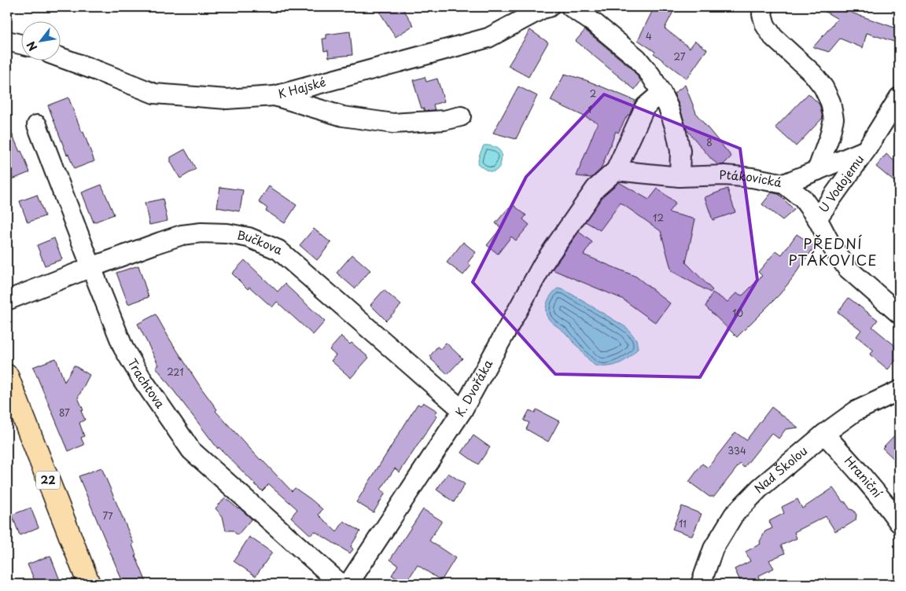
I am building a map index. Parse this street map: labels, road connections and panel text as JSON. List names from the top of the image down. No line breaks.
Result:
{"streets":{"main road":["22"],"street":["K Hajské","Ptákovická","U Vodojemu","Bučkova","Trachtova","K. Dvořáka","Nad Školou","Hraniční"]},"crossings":[["Ptákovická","U Vodojemu"],["Ptákovická","K. Dvořáka"],["Bučkova","Trachtova"],["Bučkova","K. Dvořáka"],["Nad Školou","Hraniční"]],"districts":["PŘEDNÍ PTÁKOVICE"],"house_numbers":["4","27","2","1","8","12","10","221","87","334","77","11"],"north":"bottom left"}
